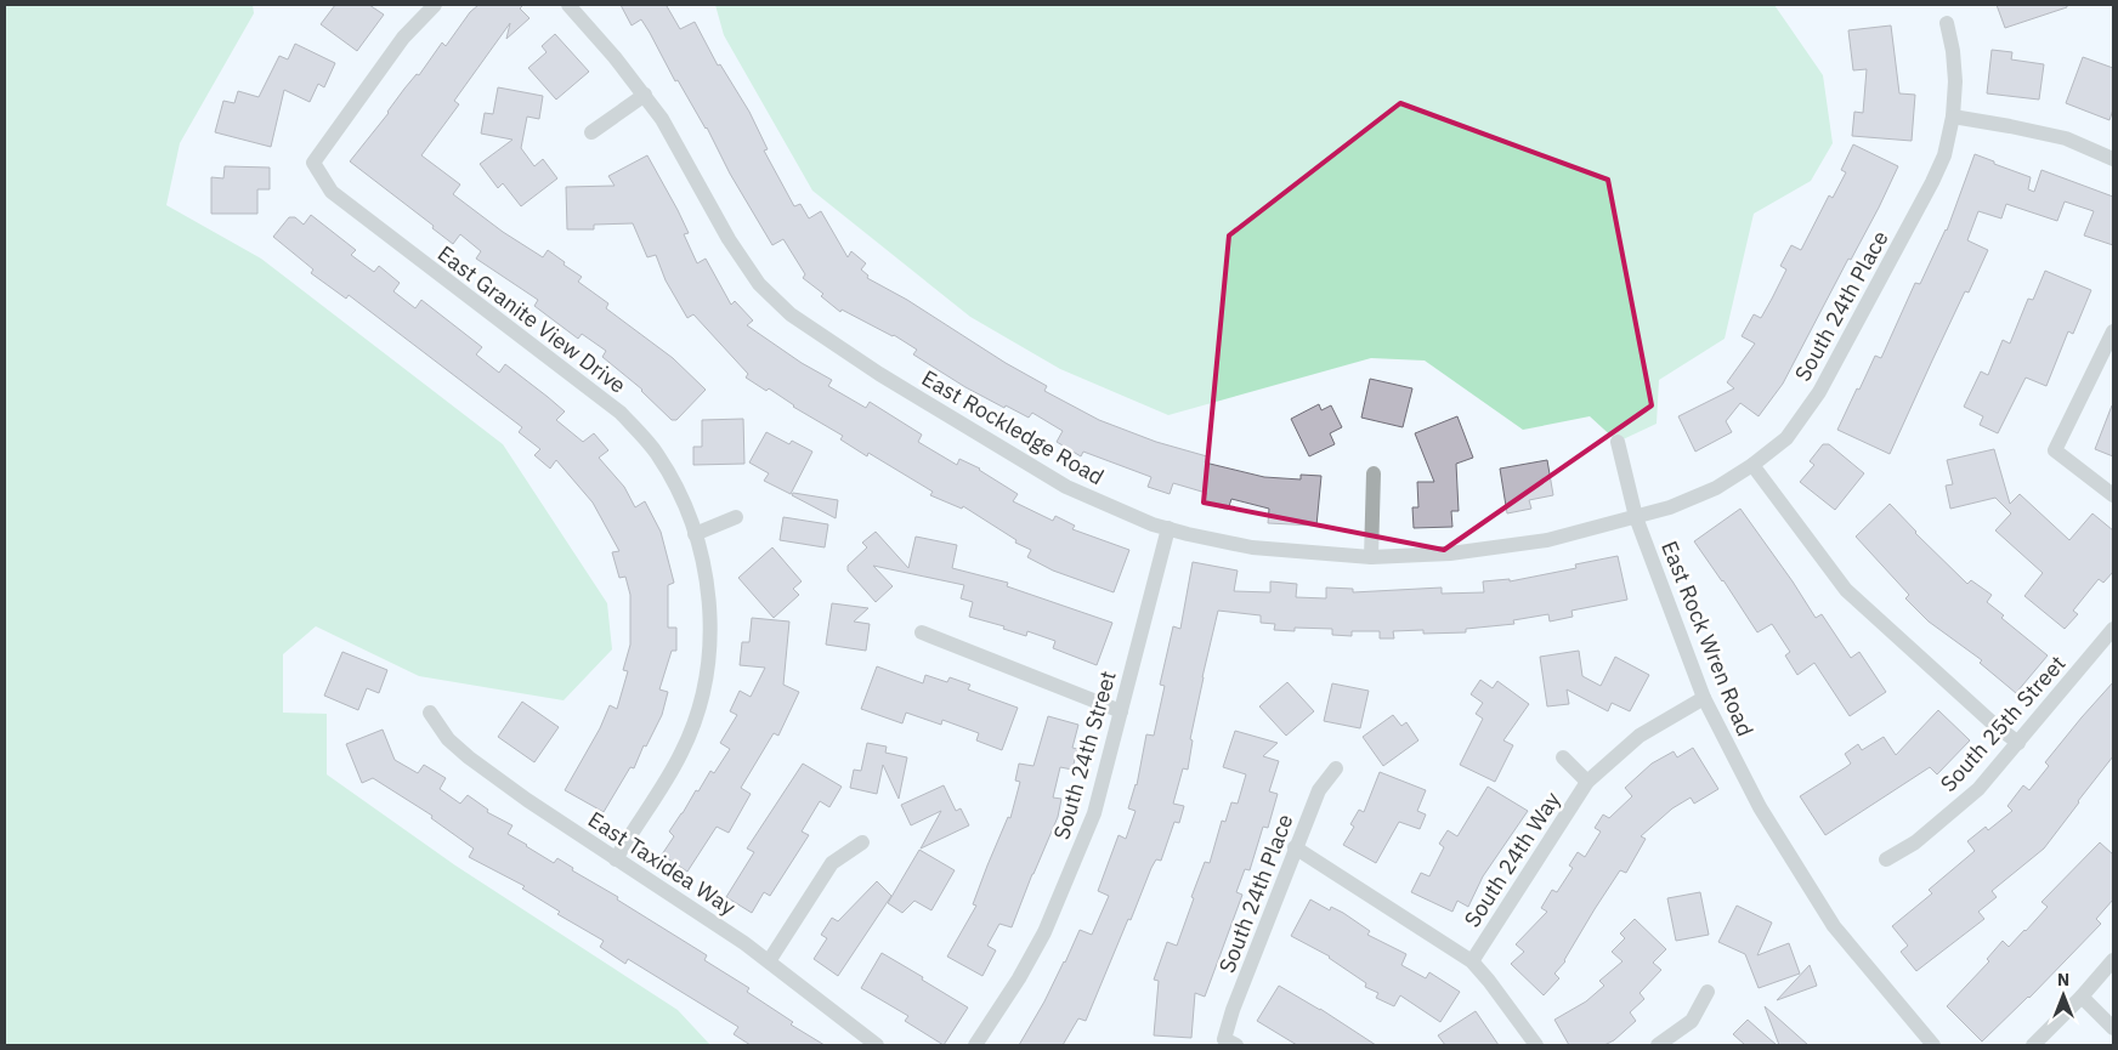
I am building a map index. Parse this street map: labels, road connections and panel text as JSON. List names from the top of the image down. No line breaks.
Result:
{"streets":{"street":["South 24th Place","East Granite View Drive","East Rockledge Road","East Rock Wren Road","South 25th Street","South 24th Street","South 24th Way","East Taxidea Way"]},"crossings":[["South 24th Place","East Rockledge Road"],["South 24th Place","East Rock Wren Road"],["East Granite View Drive","East Taxidea Way"],["East Rockledge Road","East Rock Wren Road"],["East Rockledge Road","South 24th Street"],["East Rock Wren Road","South 24th Way"]],"north":"top"}
